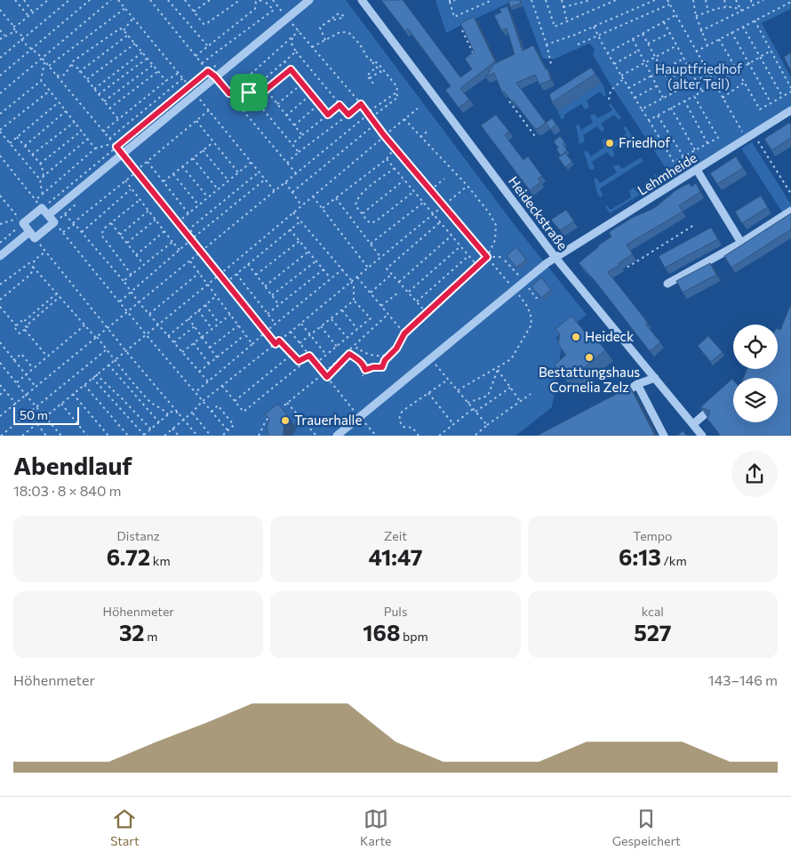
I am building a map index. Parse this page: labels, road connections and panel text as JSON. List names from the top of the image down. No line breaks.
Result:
{"streets":{"street":["Lehmheide","Heideckstraße"]},"crossings":[["Lehmheide","Heideckstraße"]],"parks":["Hauptfriedhof (alter Teil)"],"places":["Friedhof","Heideck","Bestattungshaus Cornelia Zelz","Trauerhalle"],"scale_bar":"50 m","page":{"scale":"50 m","heading":["Abendlauf","18:03 · 8 × 840 m"],"stats":[["Distanz","6.72 km"],["Zeit","41:47"],["Tempo","6:13 /km"],["Höhenmeter","32 m"],["Puls","168 bpm"],["kcal","527"]],"chart":["Höhenmeter","143–146 m"],"tabs":["Start","Karte","Gespeichert"]}}
